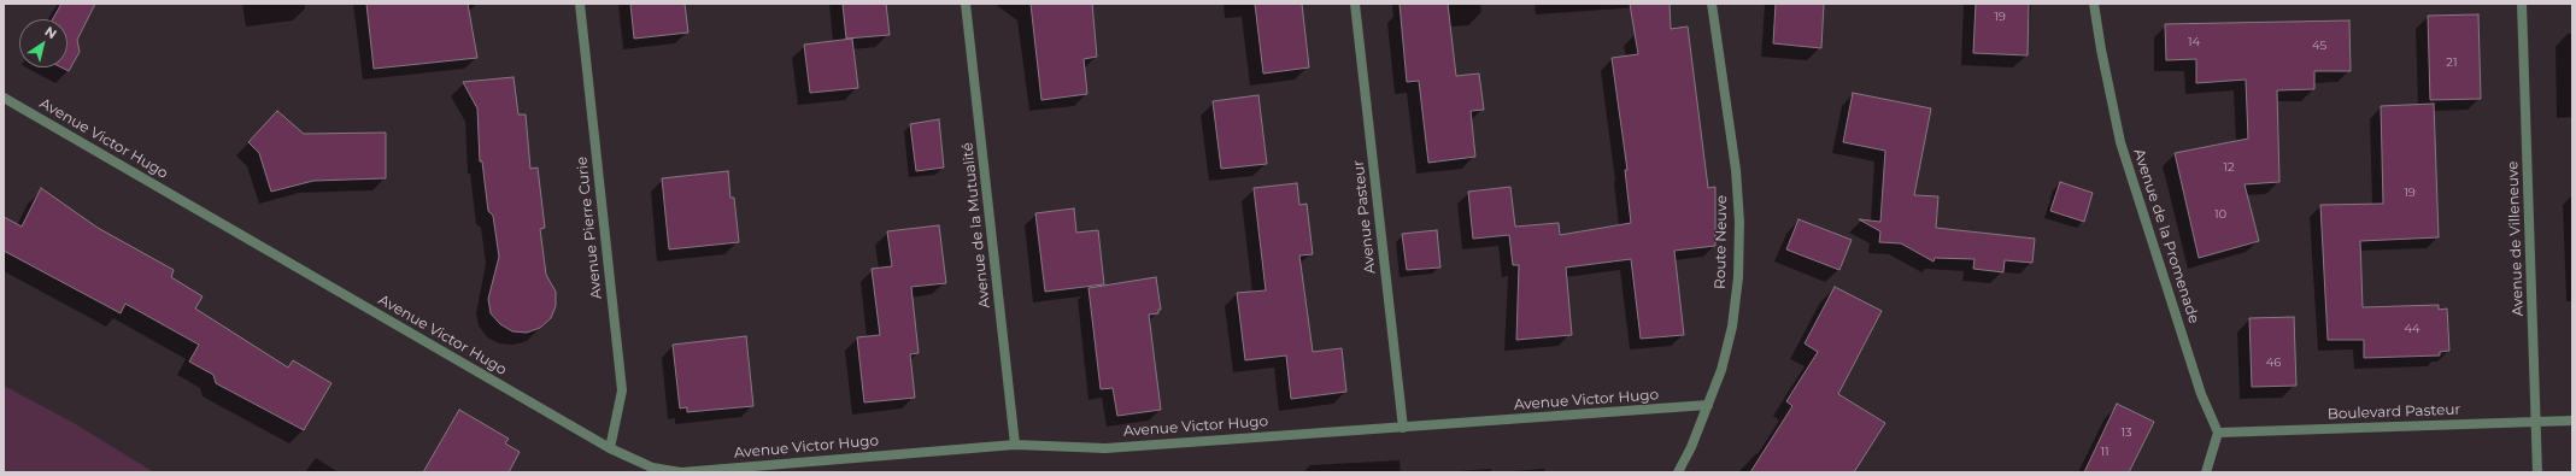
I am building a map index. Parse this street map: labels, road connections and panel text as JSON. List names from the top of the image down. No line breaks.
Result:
{"streets":{"street":["Avenue Victor Hugo","Avenue Pasteur","Avenue de la Mutualité","Avenue Pierre Curie","Avenue de la Promenade","Avenue de Villeneuve","Route Neuve","Boulevard Pasteur"]},"crossings":[["Avenue Victor Hugo","Avenue Pasteur"],["Avenue Victor Hugo","Avenue de la Mutualité"],["Avenue Victor Hugo","Avenue Pierre Curie"],["Avenue Victor Hugo","Route Neuve"],["Avenue de la Promenade","Boulevard Pasteur"],["Avenue de Villeneuve","Boulevard Pasteur"]],"house_numbers":["19","14","45","21","12","19","10","44","46","13","11"],"north":"top right"}
